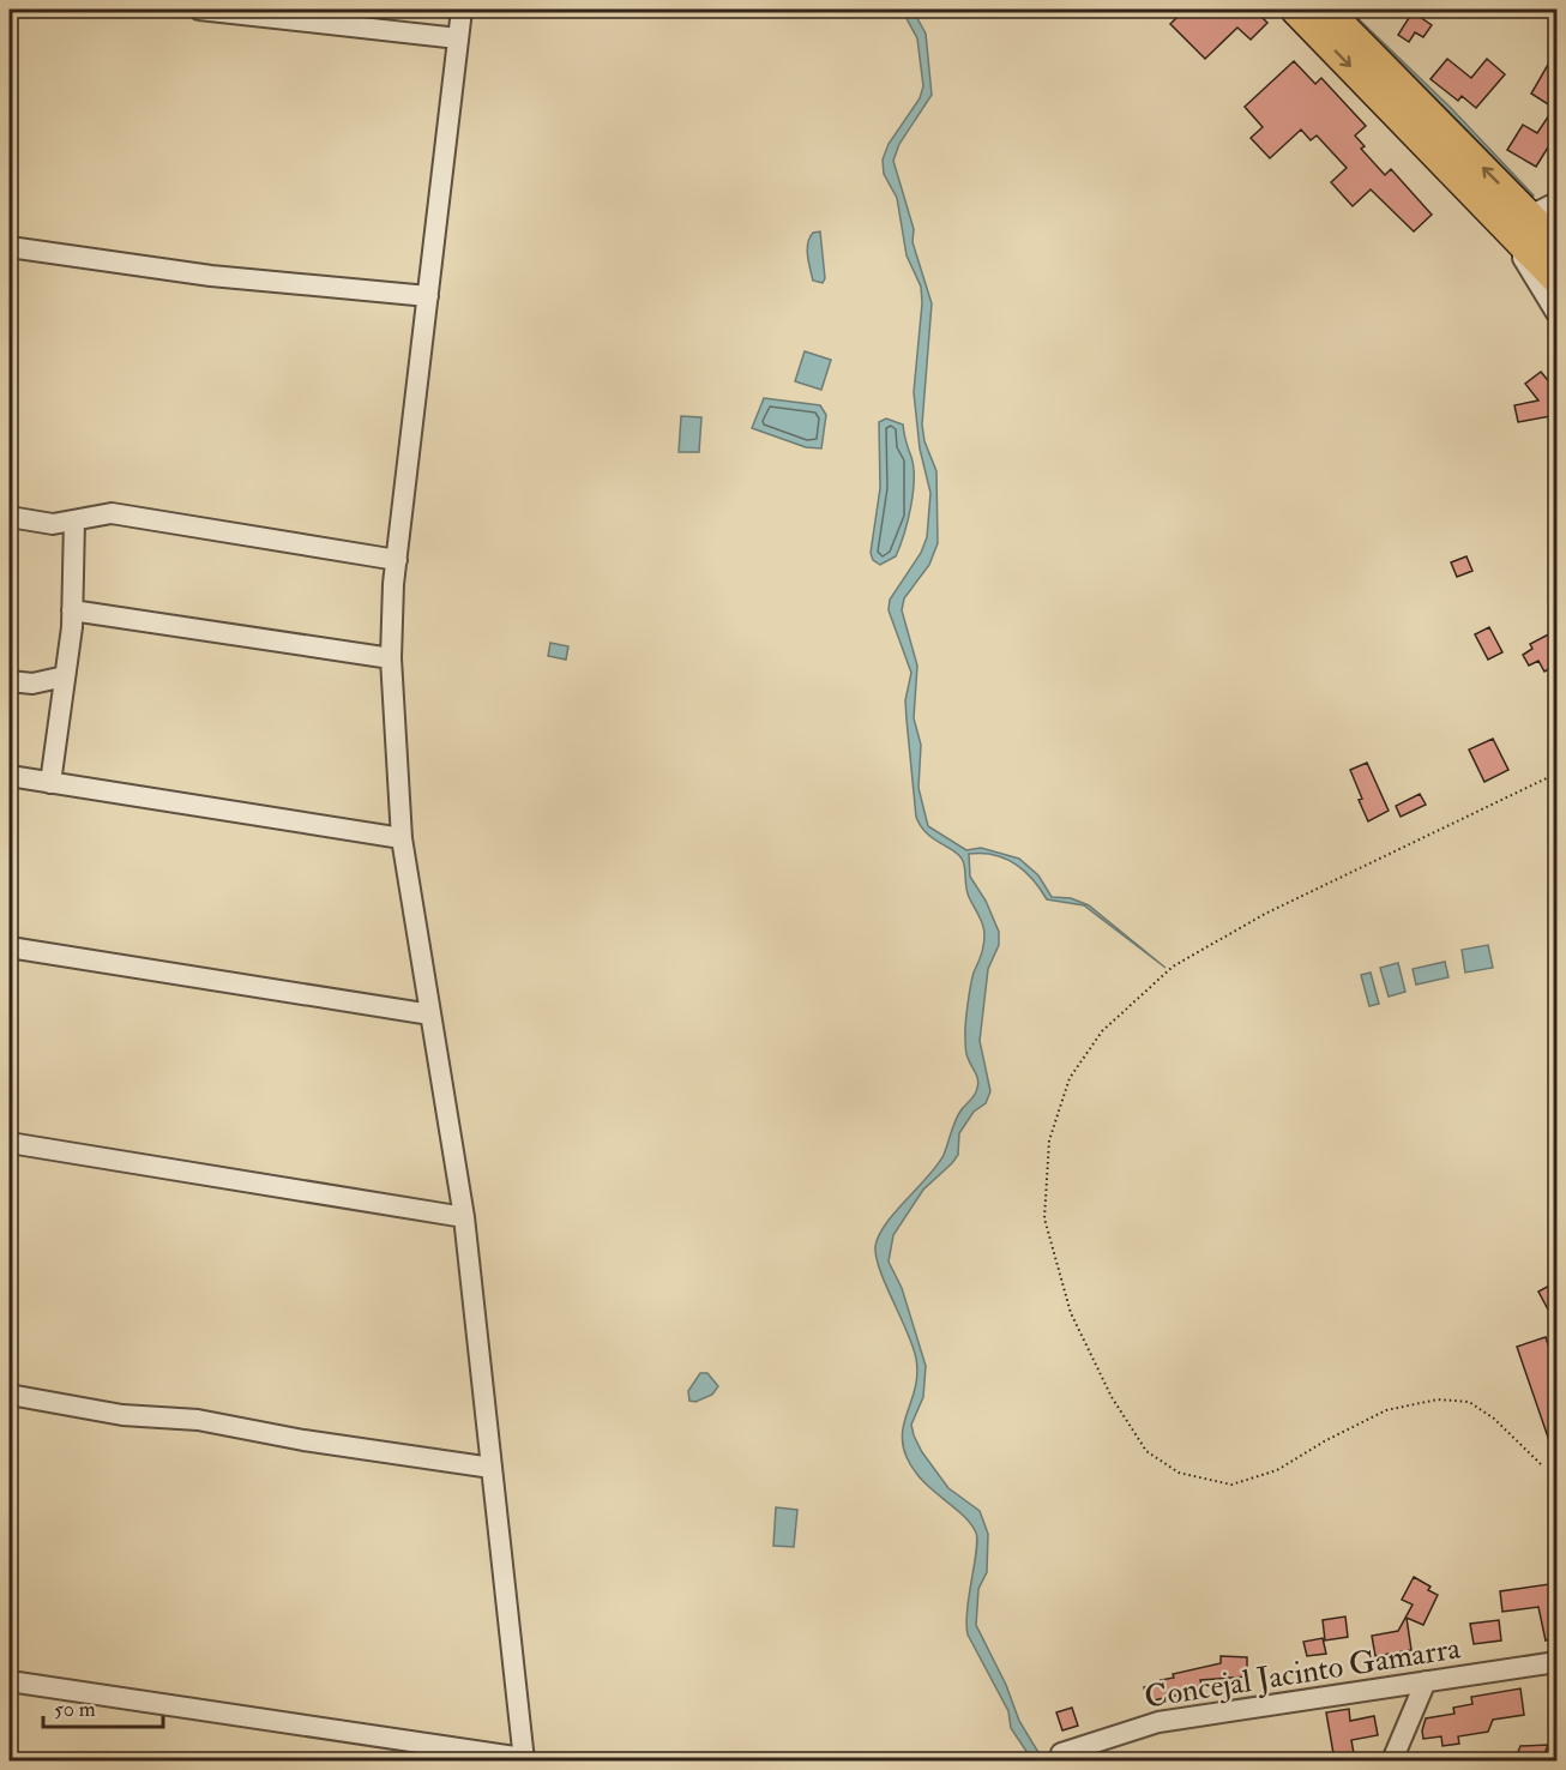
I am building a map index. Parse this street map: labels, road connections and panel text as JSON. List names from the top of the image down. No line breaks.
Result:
{"streets":{"street":["Concejal Jacinto Gamarra"]},"scale_bar":"50 m"}
